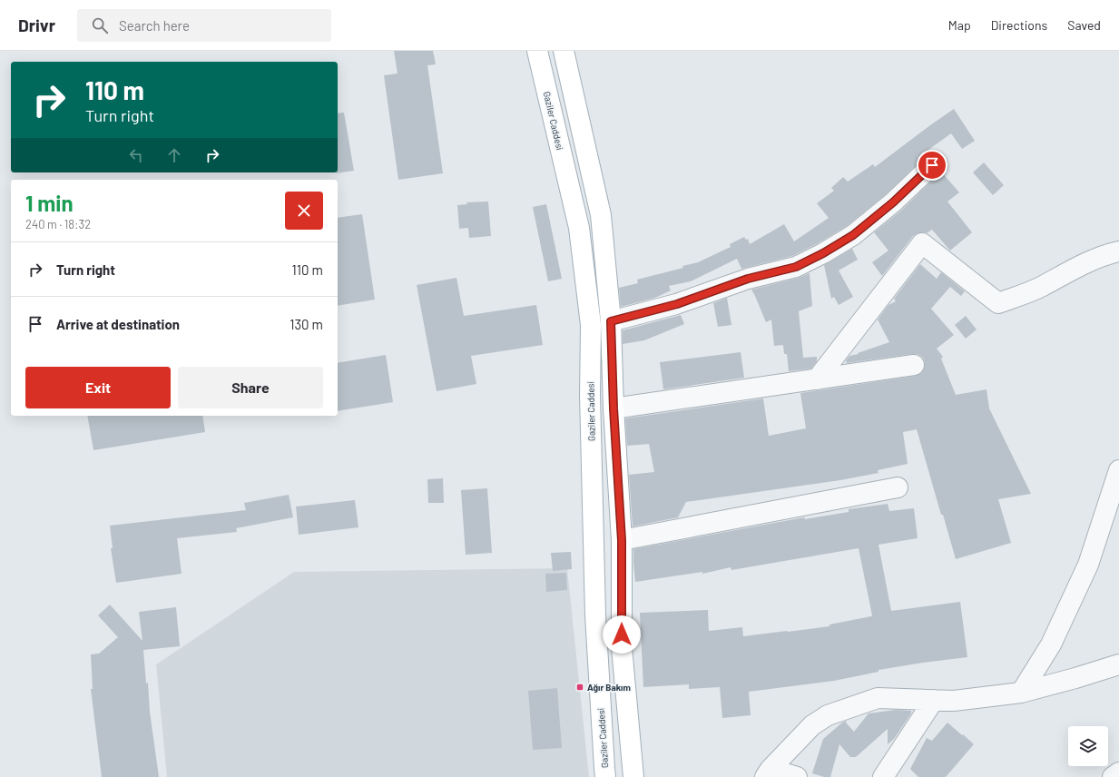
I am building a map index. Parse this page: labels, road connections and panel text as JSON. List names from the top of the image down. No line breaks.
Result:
{"streets":{"main road":["Gaziler Caddesi"]},"places":{"transit":["Ağır Bakım"]},"page":{"header":"Drivr","search":"Search here","nav":["Map","Directions","Saved"],"turn":["110 m","Turn right"],"heading":["1 min","240 m · 18:32"],"list":[{"name":"Turn right","value":"110 m"},{"name":"Arrive at destination","value":"130 m"}],"buttons":["Exit","Share"]}}
